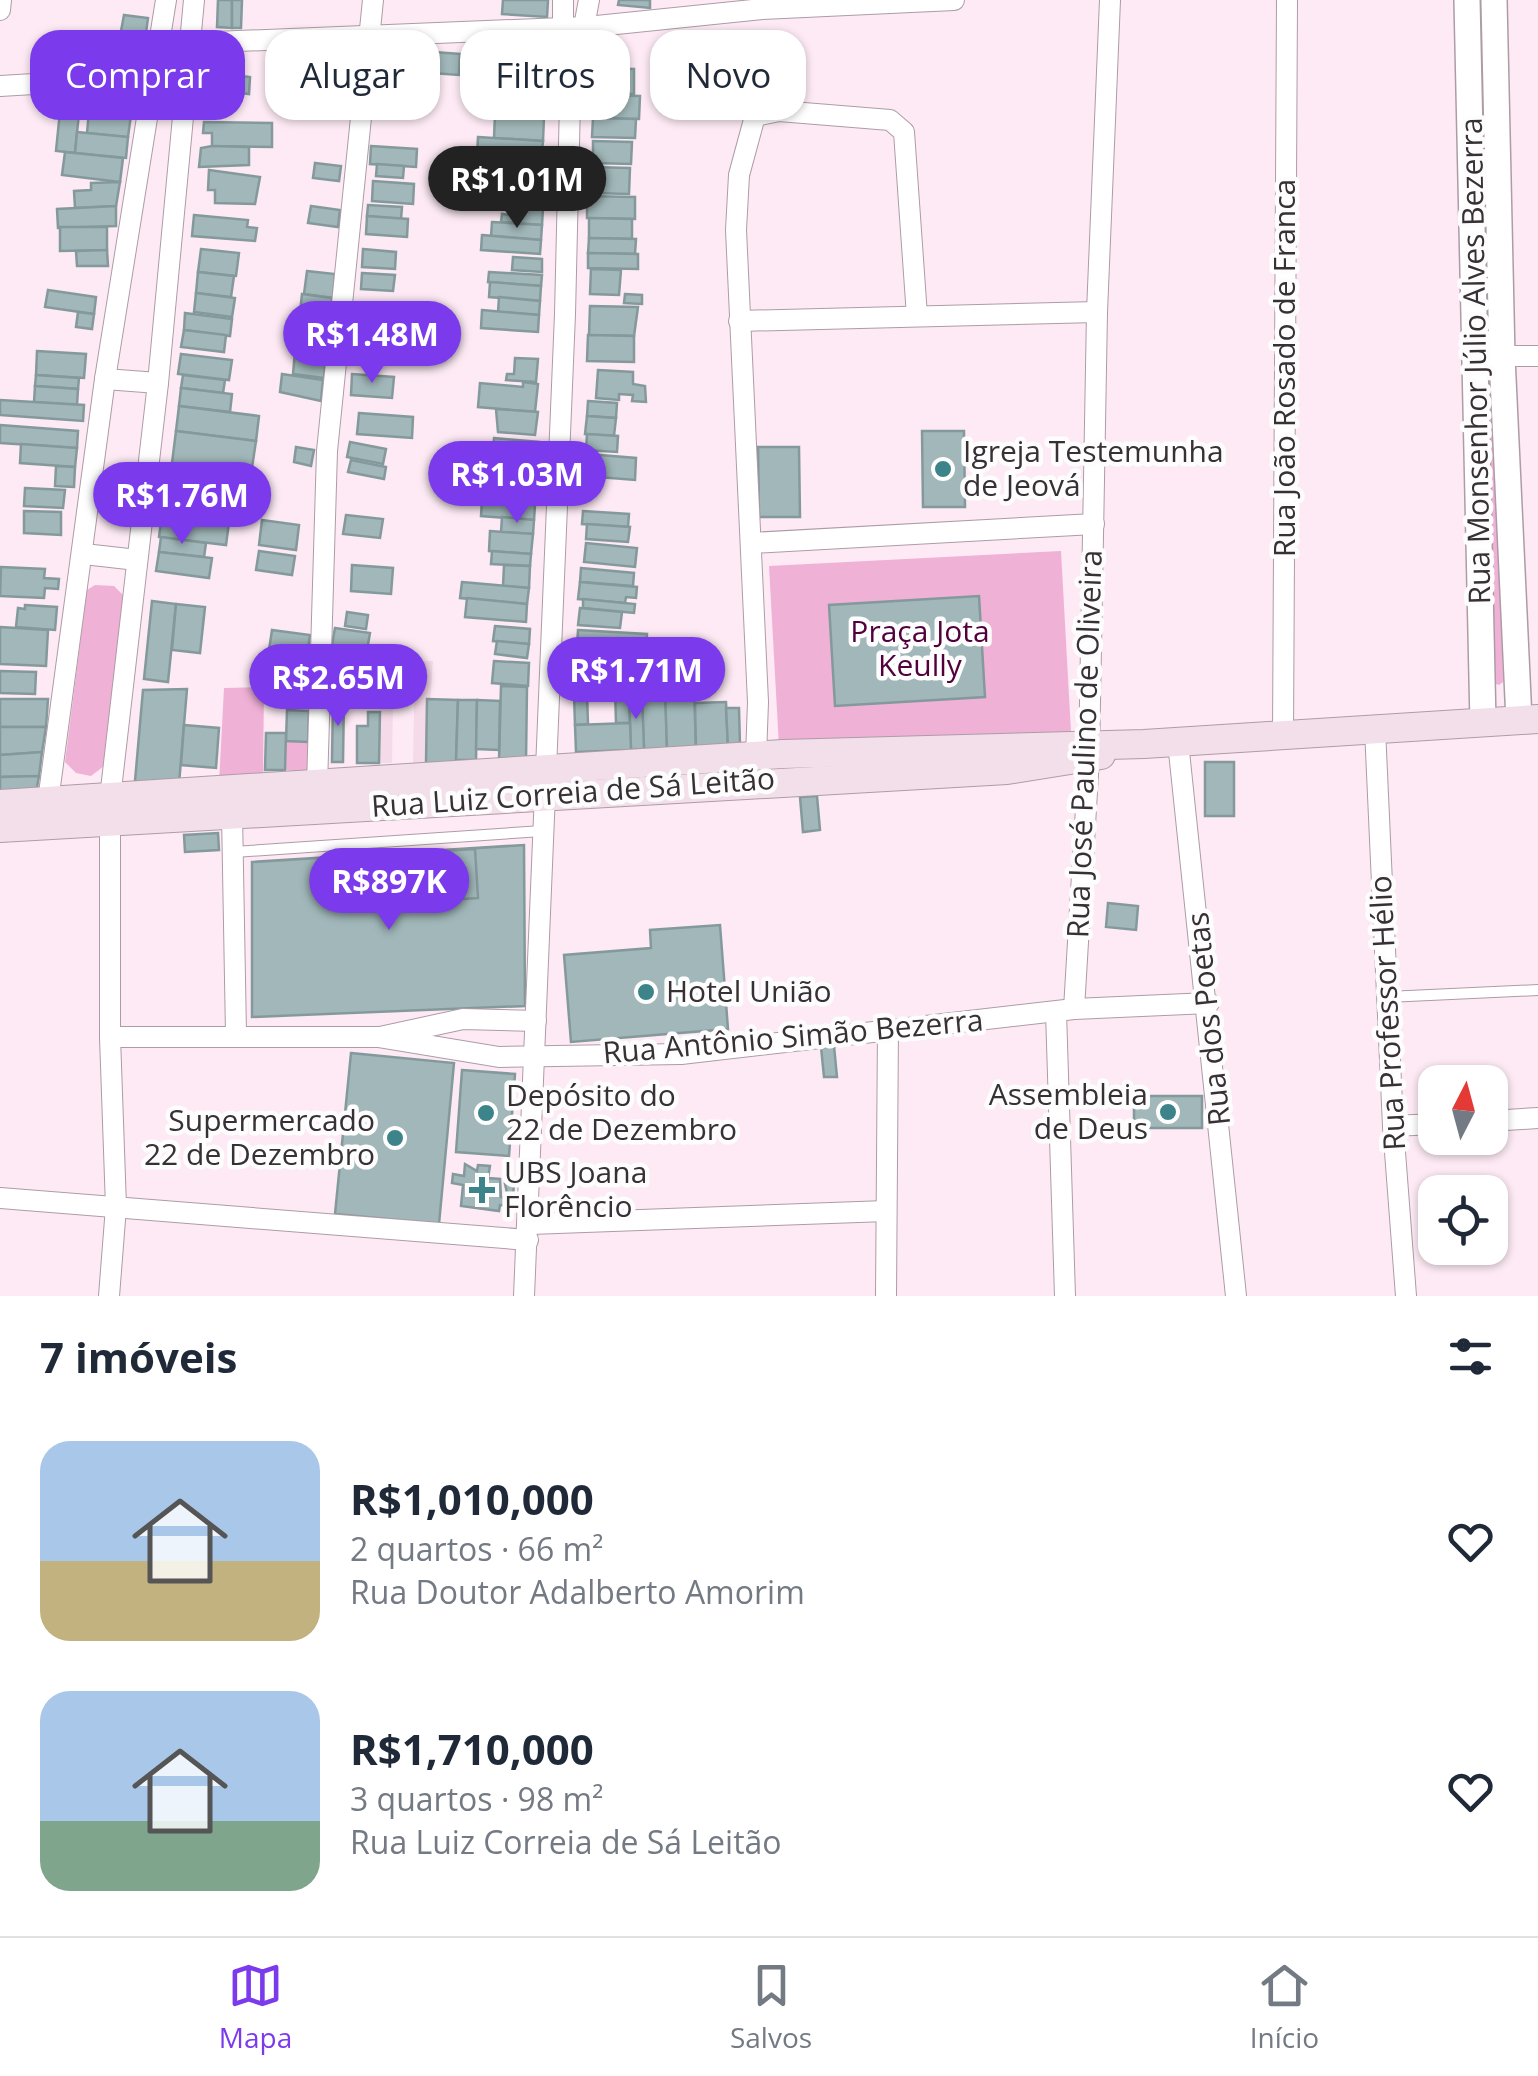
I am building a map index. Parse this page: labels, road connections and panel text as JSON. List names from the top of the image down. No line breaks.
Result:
{"streets":{"main road":["Rua Luiz Correia de Sá Leitão"],"street":["Rua Monsenhor Júlio Alves Bezerra","Rua João Rosado de Franca","Rua José Paulino de Oliveira","Rua Professor Hélio","Rua dos Poetas","Rua Antônio Simão Bezerra"]},"crossings":[["Rua Monsenhor Júlio Alves Bezerra","Rua Luiz Correia de Sá Leitão"],["Rua João Rosado de Franca","Rua Luiz Correia de Sá Leitão"],["Rua José Paulino de Oliveira","Rua Luiz Correia de Sá Leitão"],["Rua José Paulino de Oliveira","Rua Antônio Simão Bezerra"],["Rua Luiz Correia de Sá Leitão","Rua Professor Hélio"],["Rua Luiz Correia de Sá Leitão","Rua dos Poetas"],["Rua dos Poetas","Rua Antônio Simão Bezerra"]],"parks":["Praça Jota Keully"],"places":{"other":["Igreja Testemunha de Jeová","Hotel União","Assembleia de Deus","Depósito do 22 de Dezembro","Supermercado 22 de Dezembro"],"health":["UBS Joana Florêncio"]},"north":"top","page":{"chip":["Comprar","Alugar","Filtros","Novo"],"price":["R$1.01M","R$1.48M","R$1.03M","R$1.76M","R$1.71M","R$2.65M","R$897K"],"heading":"7 imóveis","list":[{"name":"R$1,010,000","note":"2 quartos · 66 m² · Rua Doutor Adalberto Amorim"},{"name":"R$1,710,000","note":"3 quartos · 98 m² · Rua Luiz Correia de Sá Leitão"}],"tabs":["Mapa","Salvos","Início"]}}
